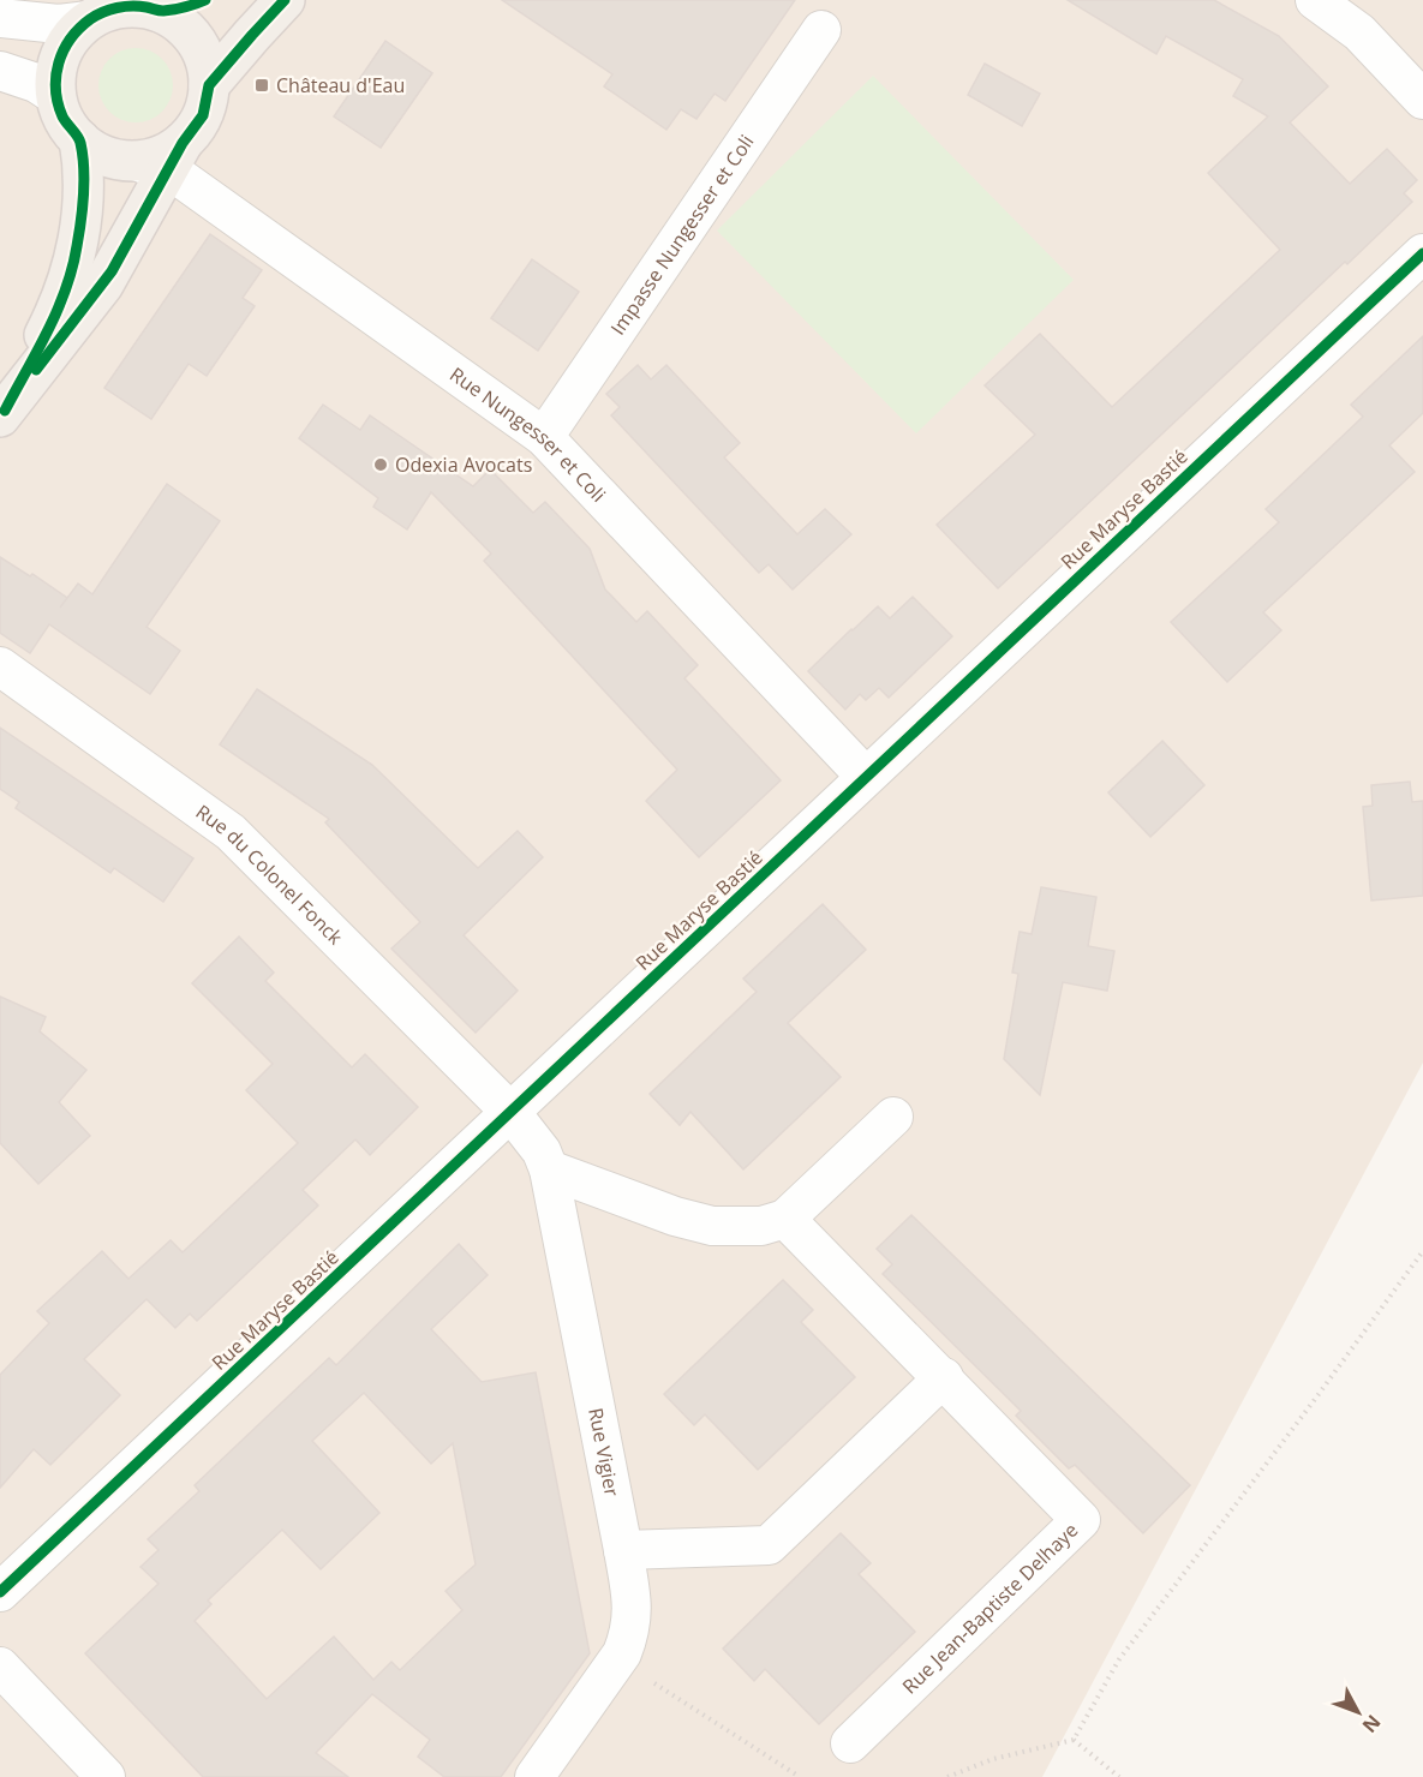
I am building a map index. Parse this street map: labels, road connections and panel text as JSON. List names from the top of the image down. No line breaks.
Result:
{"streets":{"street":["Impasse Nungesser et Coli","Rue Nungesser et Coli","Rue Maryse Bastié","Rue du Colonel Fonck","Rue Vigier","Rue Jean-Baptiste Delhaye"]},"crossings":[["Impasse Nungesser et Coli","Rue Nungesser et Coli"],["Rue Nungesser et Coli","Rue Maryse Bastié"],["Rue Maryse Bastié","Rue du Colonel Fonck"],["Rue Maryse Bastié","Rue Vigier"],["Rue du Colonel Fonck","Rue Vigier"]],"places":{"transit":["Château d'Eau"],"other":["Odexia Avocats"]},"north":"bottom right"}
